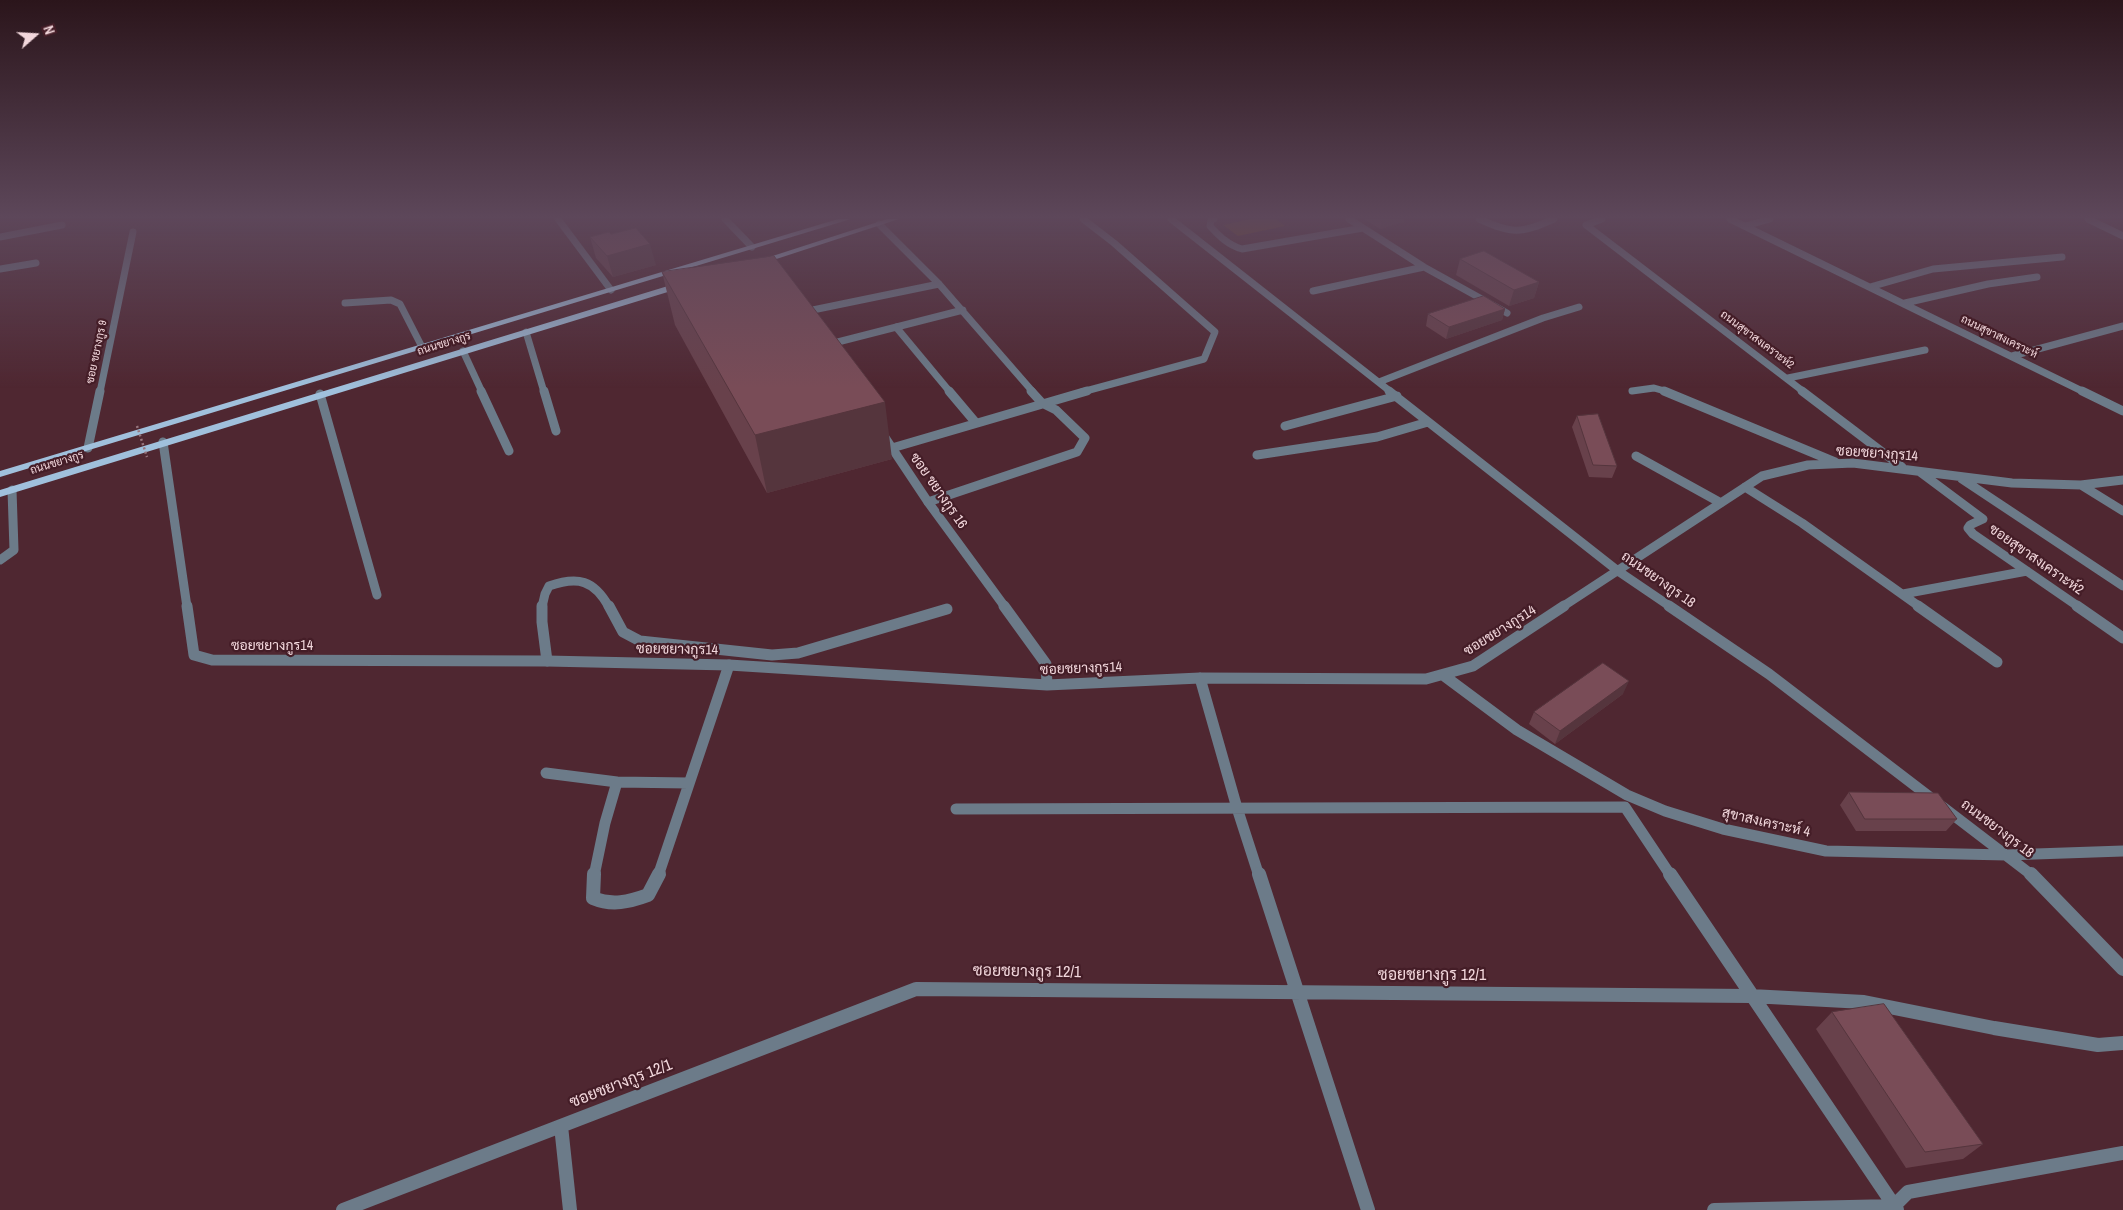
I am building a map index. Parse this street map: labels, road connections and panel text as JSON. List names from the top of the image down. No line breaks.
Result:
{"streets":{"main road":["ถนนชยางกูร"],"street":["ถนนสุขาสงเคราะห์","ถนนสุขาสงเคราะห์2","ซอย ชยางกูร 9","ซอยชยางกูร14","ซอย ชยางกูร 16","ซอยสุขาสงเคราะห์2","ถนนชยางกูร 18","สุขาสงเคราะห์ 4","ซอยชยางกูร 12/1"]},"crossings":[["ถนนสุขาสงเคราะห์2","ซอยชยางกูร14"],["ถนนชยางกูร","ซอย ชยางกูร 9"],["ถนนชยางกูร","ซอยชยางกูร14"],["ซอยชยางกูร14","ซอย ชยางกูร 16"],["ซอยชยางกูร14","ซอยสุขาสงเคราะห์2"],["ซอยชยางกูร14","ถนนชยางกูร 18"],["ซอยชยางกูร14","สุขาสงเคราะห์ 4"],["ถนนชยางกูร 18","สุขาสงเคราะห์ 4"]],"north":"right"}
